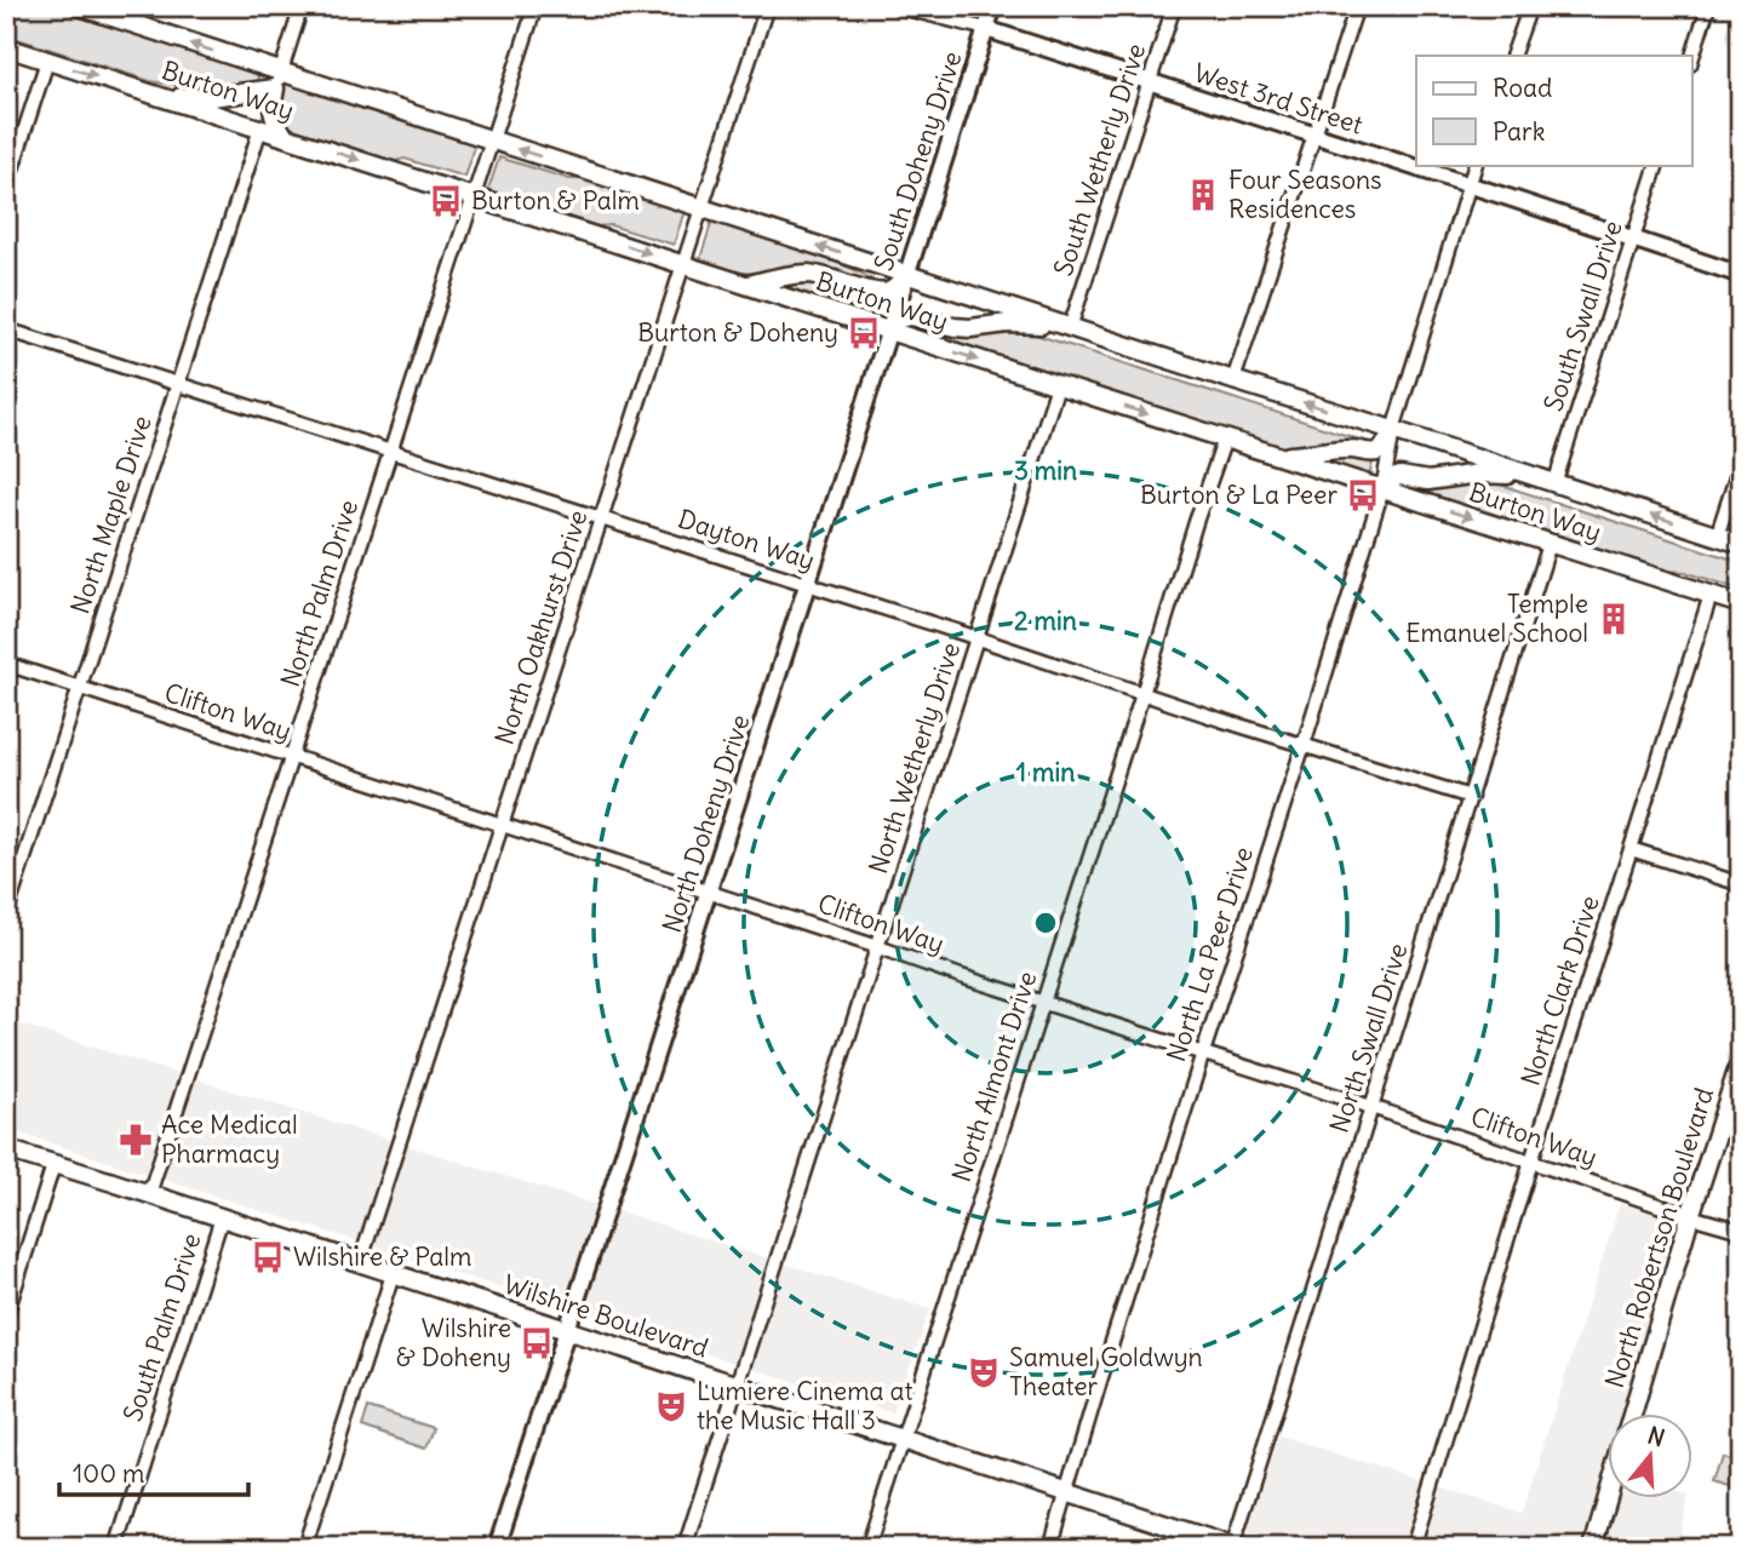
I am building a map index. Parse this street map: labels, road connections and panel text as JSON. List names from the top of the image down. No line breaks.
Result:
{"streets":{"main road":["Burton Way","North Robertson Boulevard","Wilshire Boulevard"],"street":["West 3rd Street","South Wetherly Drive","South Doheny Drive","South Swall Drive","North Maple Drive","Dayton Way","North Palm Drive","North Oakhurst Drive","Clifton Way","North Wetherly Drive","North Doheny Drive","North La Peer Drive","North Clark Drive","North Swall Drive","North Almont Drive","South Palm Drive"]},"crossings":[["Burton Way","South Wetherly Drive"],["Burton Way","South Doheny Drive"],["Burton Way","South Swall Drive"],["Burton Way","North Maple Drive"],["Burton Way","North Palm Drive"],["Burton Way","North Oakhurst Drive"],["Burton Way","North Wetherly Drive"],["Burton Way","North Doheny Drive"],["Burton Way","North La Peer Drive"],["Burton Way","North Clark Drive"],["Burton Way","North Swall Drive"],["Burton Way","North Almont Drive"],["West 3rd Street","South Wetherly Drive"],["West 3rd Street","South Doheny Drive"],["West 3rd Street","South Swall Drive"],["West 3rd Street","North La Peer Drive"],["South Doheny Drive","North Doheny Drive"],["North Maple Drive","Dayton Way"],["North Maple Drive","Clifton Way"],["Dayton Way","North Palm Drive"],["Dayton Way","North Oakhurst Drive"],["Dayton Way","North Wetherly Drive"],["Dayton Way","North Doheny Drive"],["Dayton Way","North La Peer Drive"],["Dayton Way","North Swall Drive"],["Dayton Way","North Almont Drive"],["North Palm Drive","Clifton Way"],["North Palm Drive","Wilshire Boulevard"],["North Oakhurst Drive","Clifton Way"],["North Oakhurst Drive","Wilshire Boulevard"],["Clifton Way","North Wetherly Drive"],["Clifton Way","North Doheny Drive"],["Clifton Way","North La Peer Drive"],["Clifton Way","North Clark Drive"],["Clifton Way","North Swall Drive"],["Clifton Way","North Almont Drive"],["Clifton Way","North Robertson Boulevard"],["North Wetherly Drive","Wilshire Boulevard"],["North Doheny Drive","Wilshire Boulevard"],["North La Peer Drive","Wilshire Boulevard"],["North Swall Drive","Wilshire Boulevard"],["North Almont Drive","Wilshire Boulevard"],["Wilshire Boulevard","South Palm Drive"]],"places":{"building":["Four Seasons Residences","Temple Emanuel School"],"bus stop":["Burton & Palm","Burton & Doheny","Burton & La Peer","Wilshire & Palm","Wilshire & Doheny"],"pharmacy":["Ace Medical Pharmacy"],"theatre":["Samuel Goldwyn Theater","Lumiere Cinema at the Music Hall 3"]},"legend":["Road","Park"],"scale_bar":"100 m","north":"top","rings":["3 min","2 min","1 min"]}
